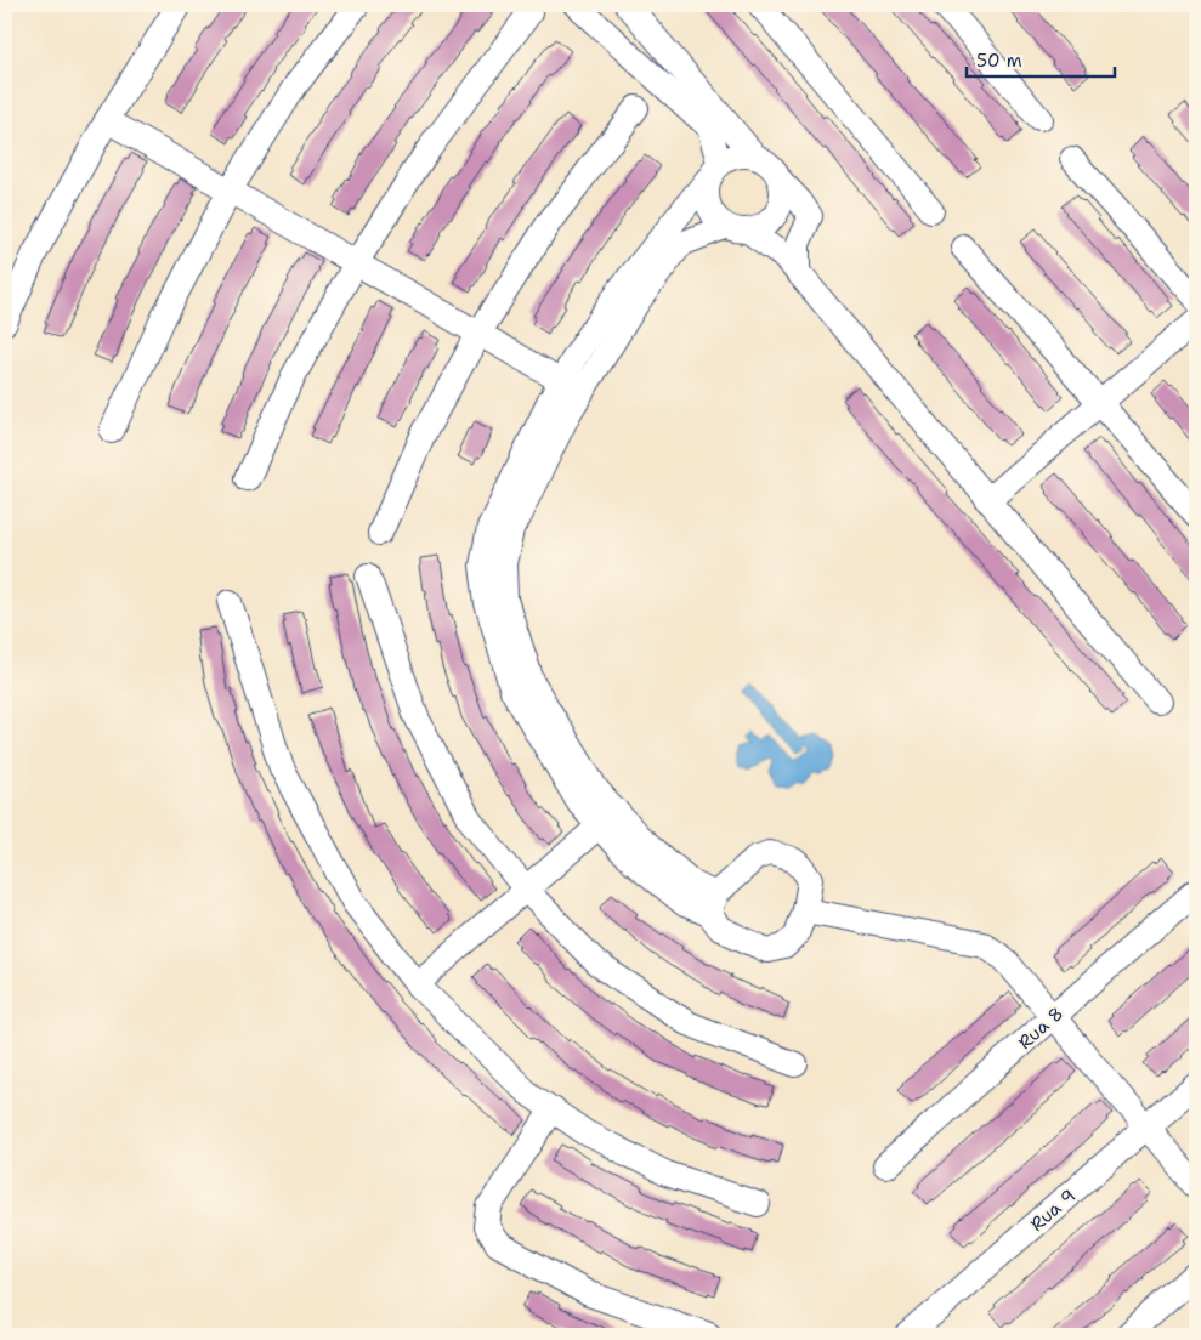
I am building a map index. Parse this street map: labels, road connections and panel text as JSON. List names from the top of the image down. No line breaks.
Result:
{"streets":{"street":["Rua 8","Rua 9"]},"scale_bar":"50 m"}
